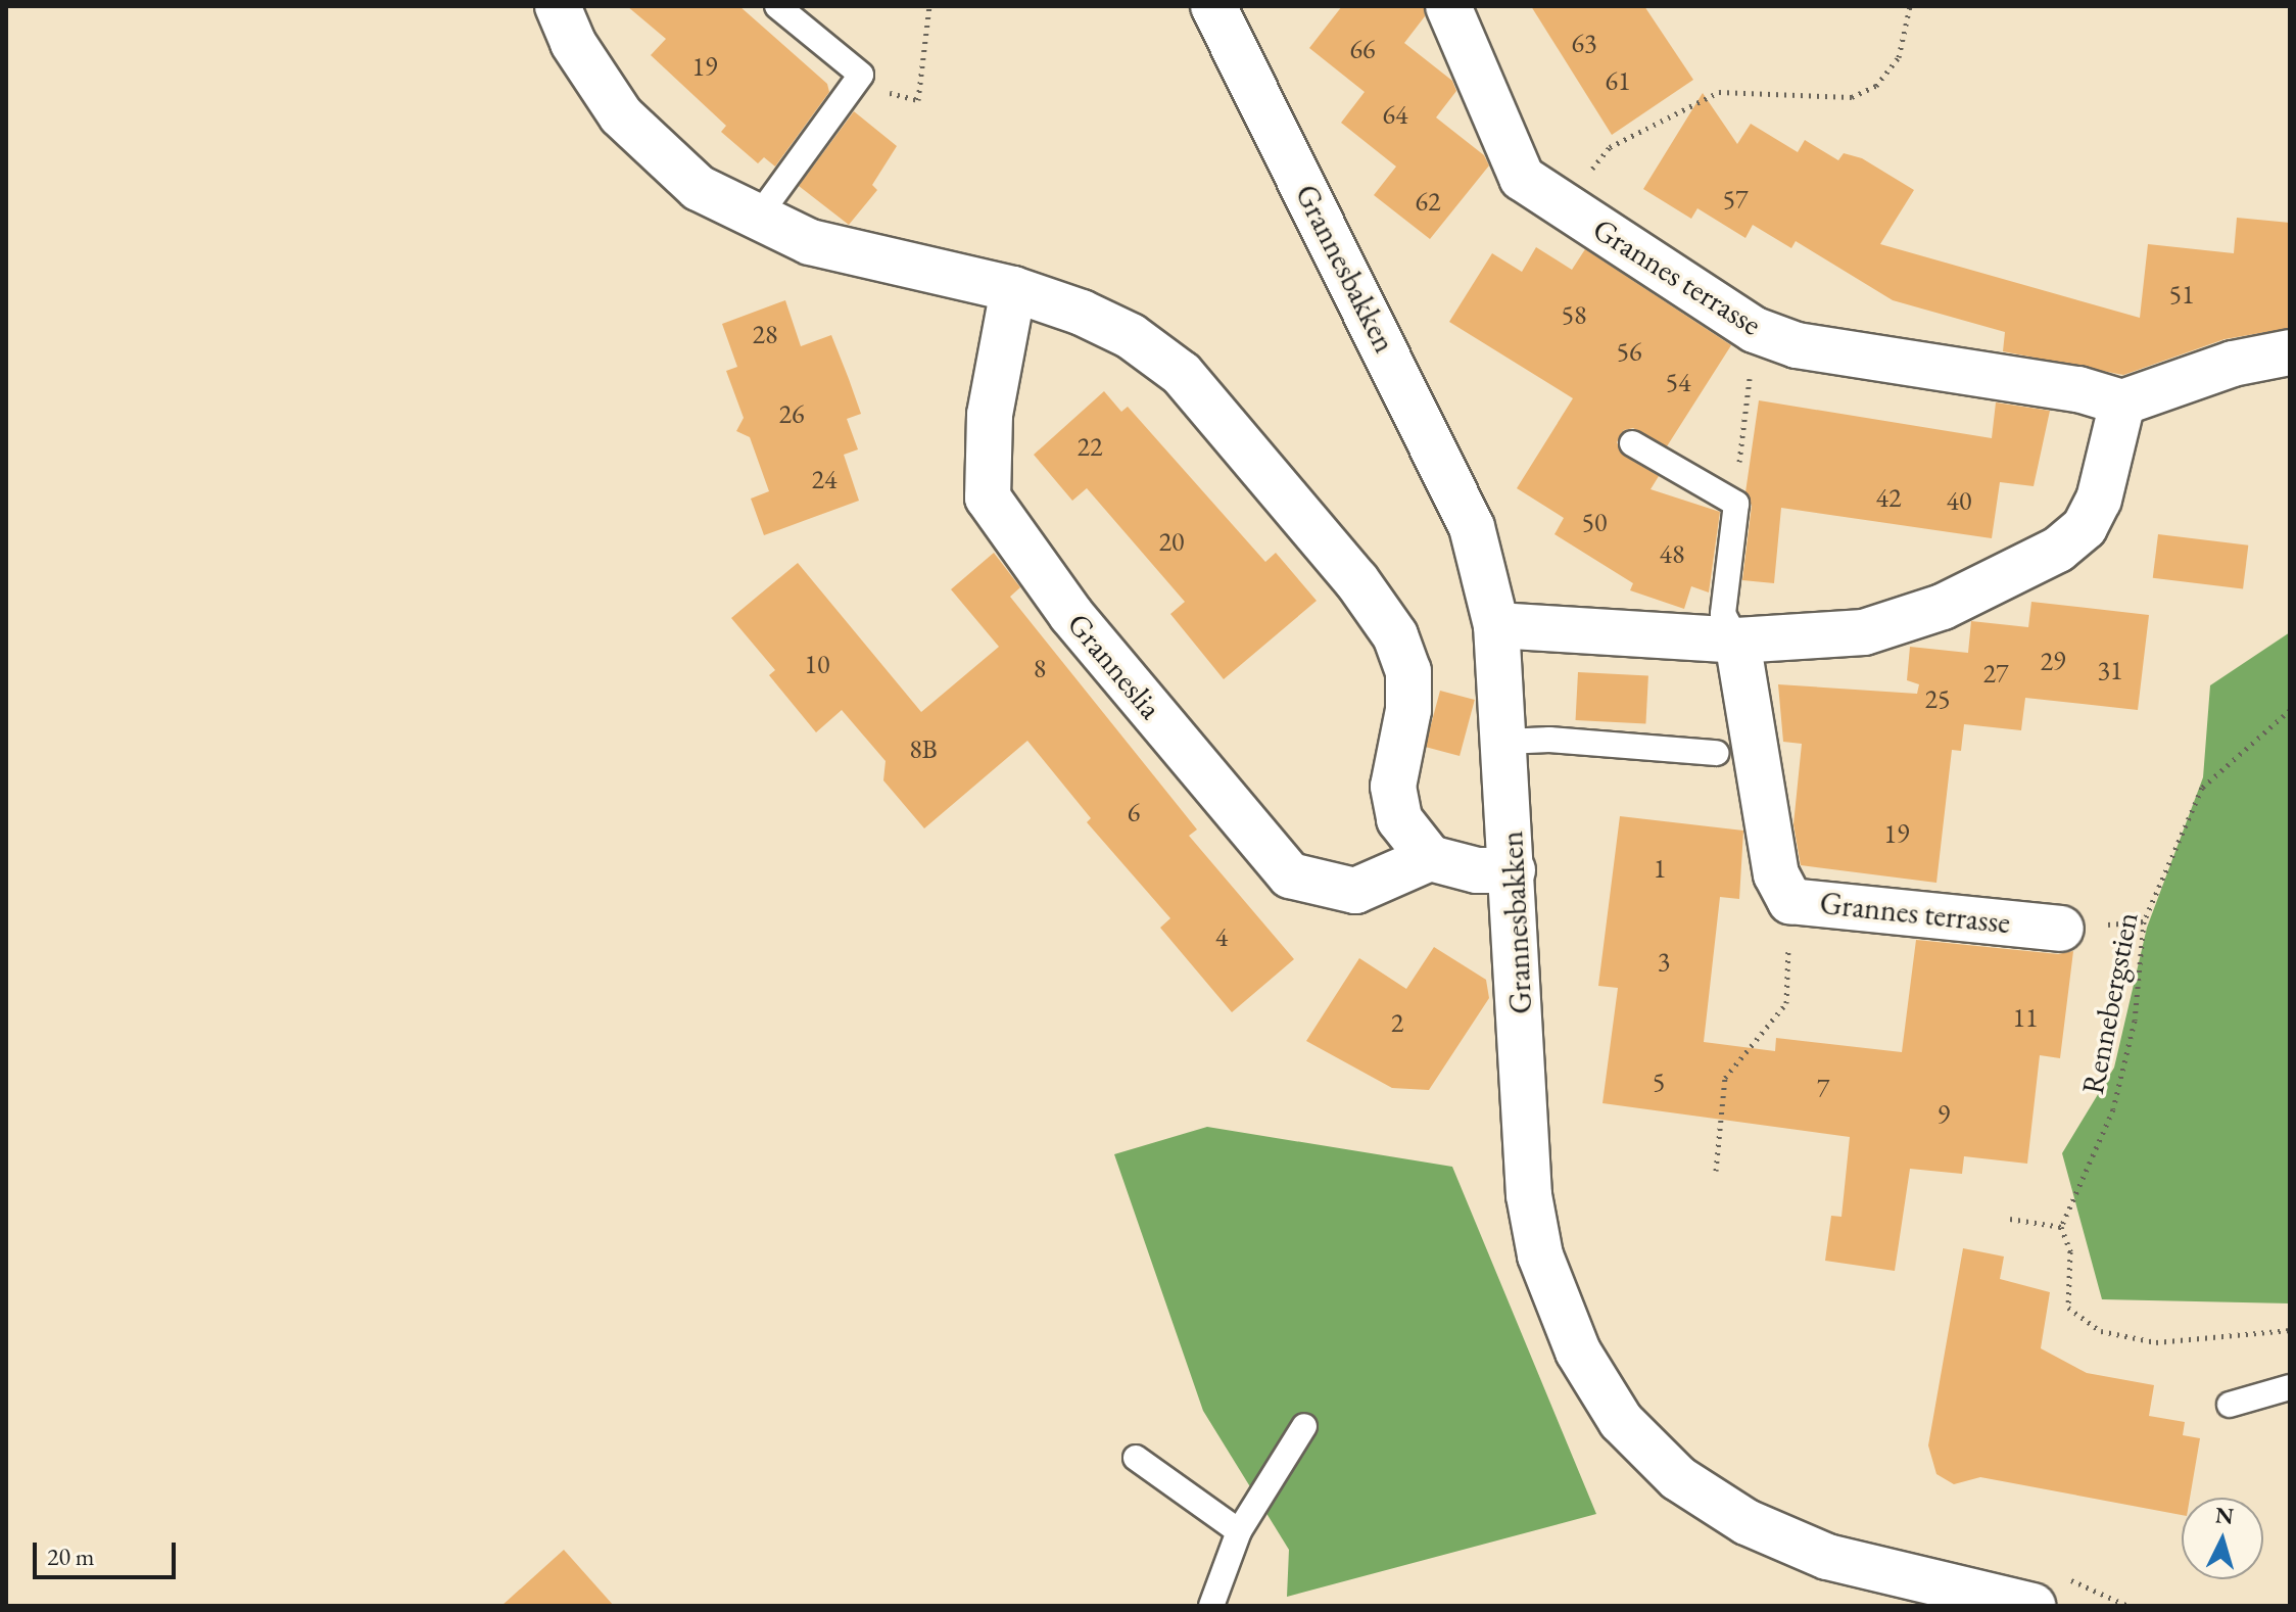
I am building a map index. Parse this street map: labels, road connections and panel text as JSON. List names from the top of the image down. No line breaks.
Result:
{"streets":{"street":["Grannesbakken","Grannes terrasse","Granneslia"],"path":["Rennebergstien"]},"house_numbers":["63","66","19","61","64","57","62","51","58","28","56","54","26","22","24","42","40","50","20","48","29","10","8","31","27","25","8B","6","19","1","4","3","11","2","5","7","9"],"scale_bar":"20 m","north":"top"}
